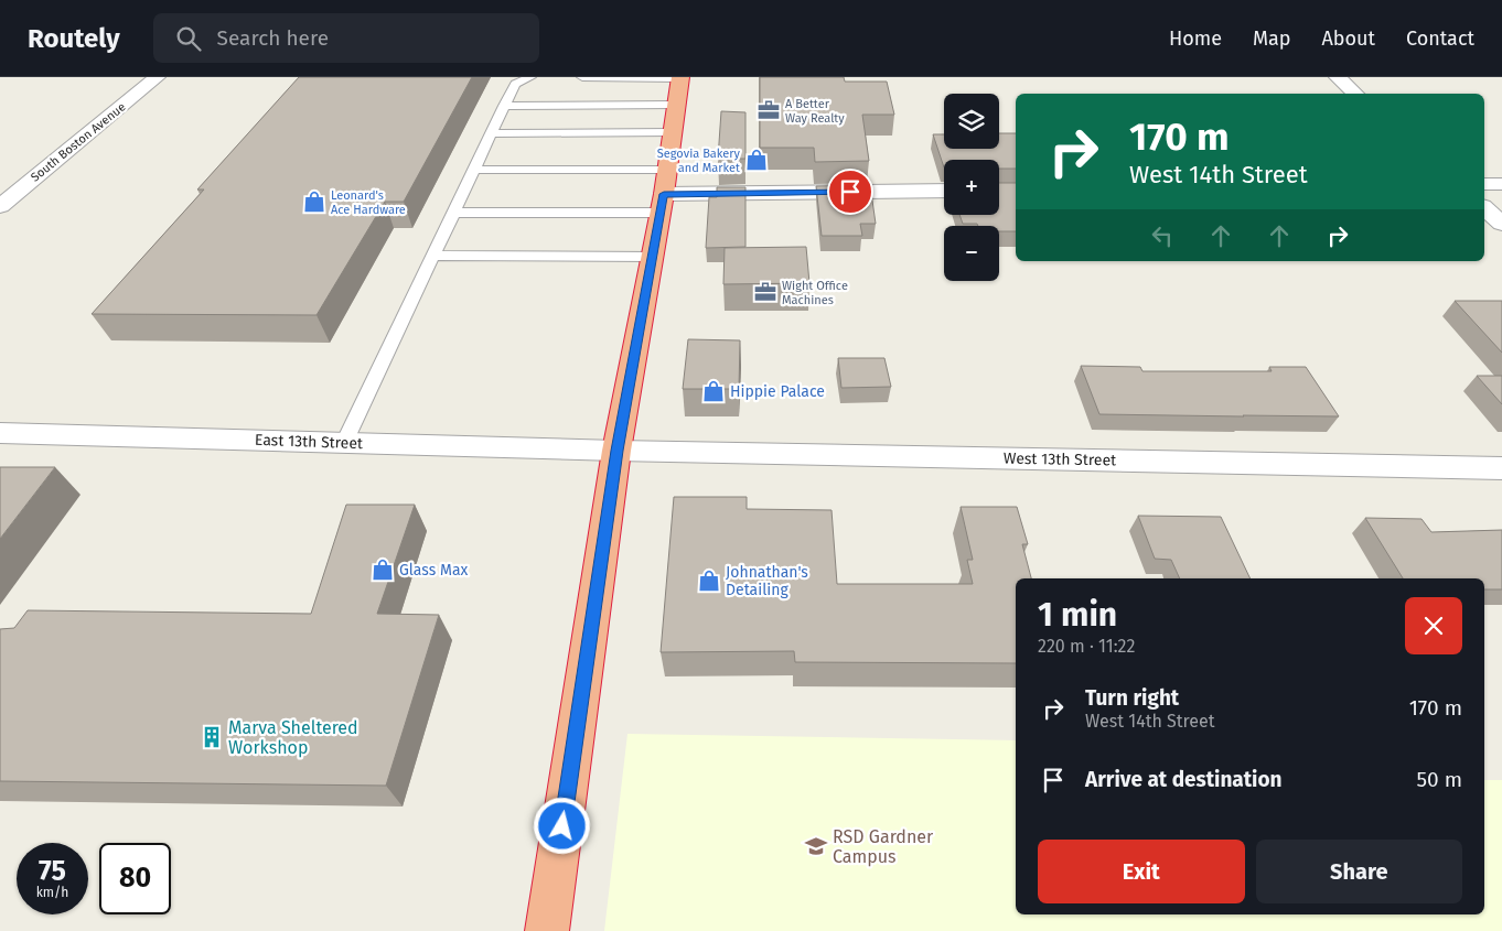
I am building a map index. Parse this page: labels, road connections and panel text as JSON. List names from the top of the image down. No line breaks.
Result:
{"streets":{"street":["South Boston Avenue","East 13th Street","West 13th Street"]},"crossings":[["East 13th Street","West 13th Street"]],"places":{"office":["A Better Way Realty","Wight Office Machines"],"shop":["Segovia Bakery and Market","Leonard's Ace Hardware","Hippie Palace","Glass Max","Johnathan's Detailing"],"building":["Marva Sheltered Workshop"],"school or university":["RSD Gardner Campus"]},"page":{"header":"Routely","search":"Search here","nav":["Home","Map","About","Contact"],"map_buttons":["+","−"],"turn":["170 m","West 14th Street"],"heading":["1 min","220 m · 11:22"],"list":[{"name":"Turn right","note":"West 14th Street","value":"170 m"},{"name":"Arrive at destination","value":"50 m"}],"buttons":["Exit","Share"],"speed":"75 km/h","limit":"80"}}
